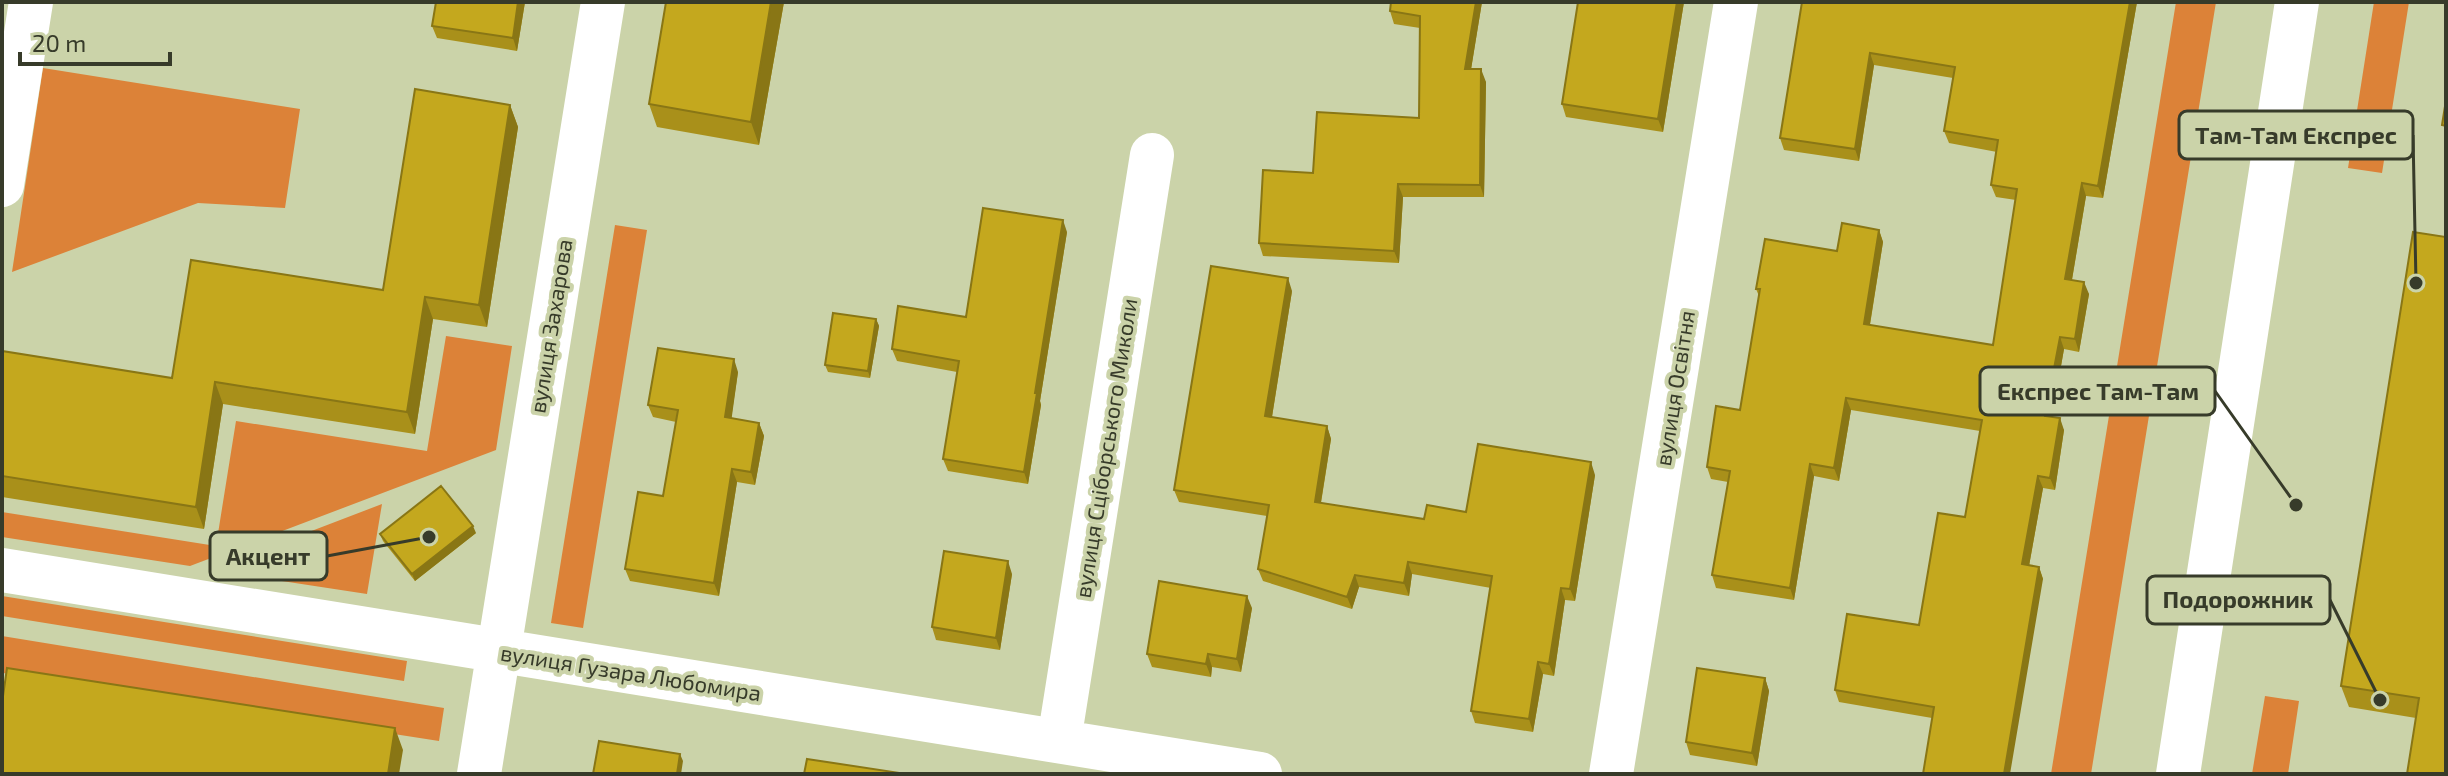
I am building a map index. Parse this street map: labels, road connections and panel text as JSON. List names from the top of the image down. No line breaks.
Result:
{"streets":{"street":["вулиця Захарова","вулиця Освітня","вулиця Сціборського Миколи","вулиця Гузара Любомира"]},"crossings":[["вулиця Захарова","вулиця Гузара Любомира"],["вулиця Сціборського Миколи","вулиця Гузара Любомира"]],"places":["Там-Там Експрес","Експрес Там-Там","Акцент","Подорожник"],"scale_bar":"20 m"}
